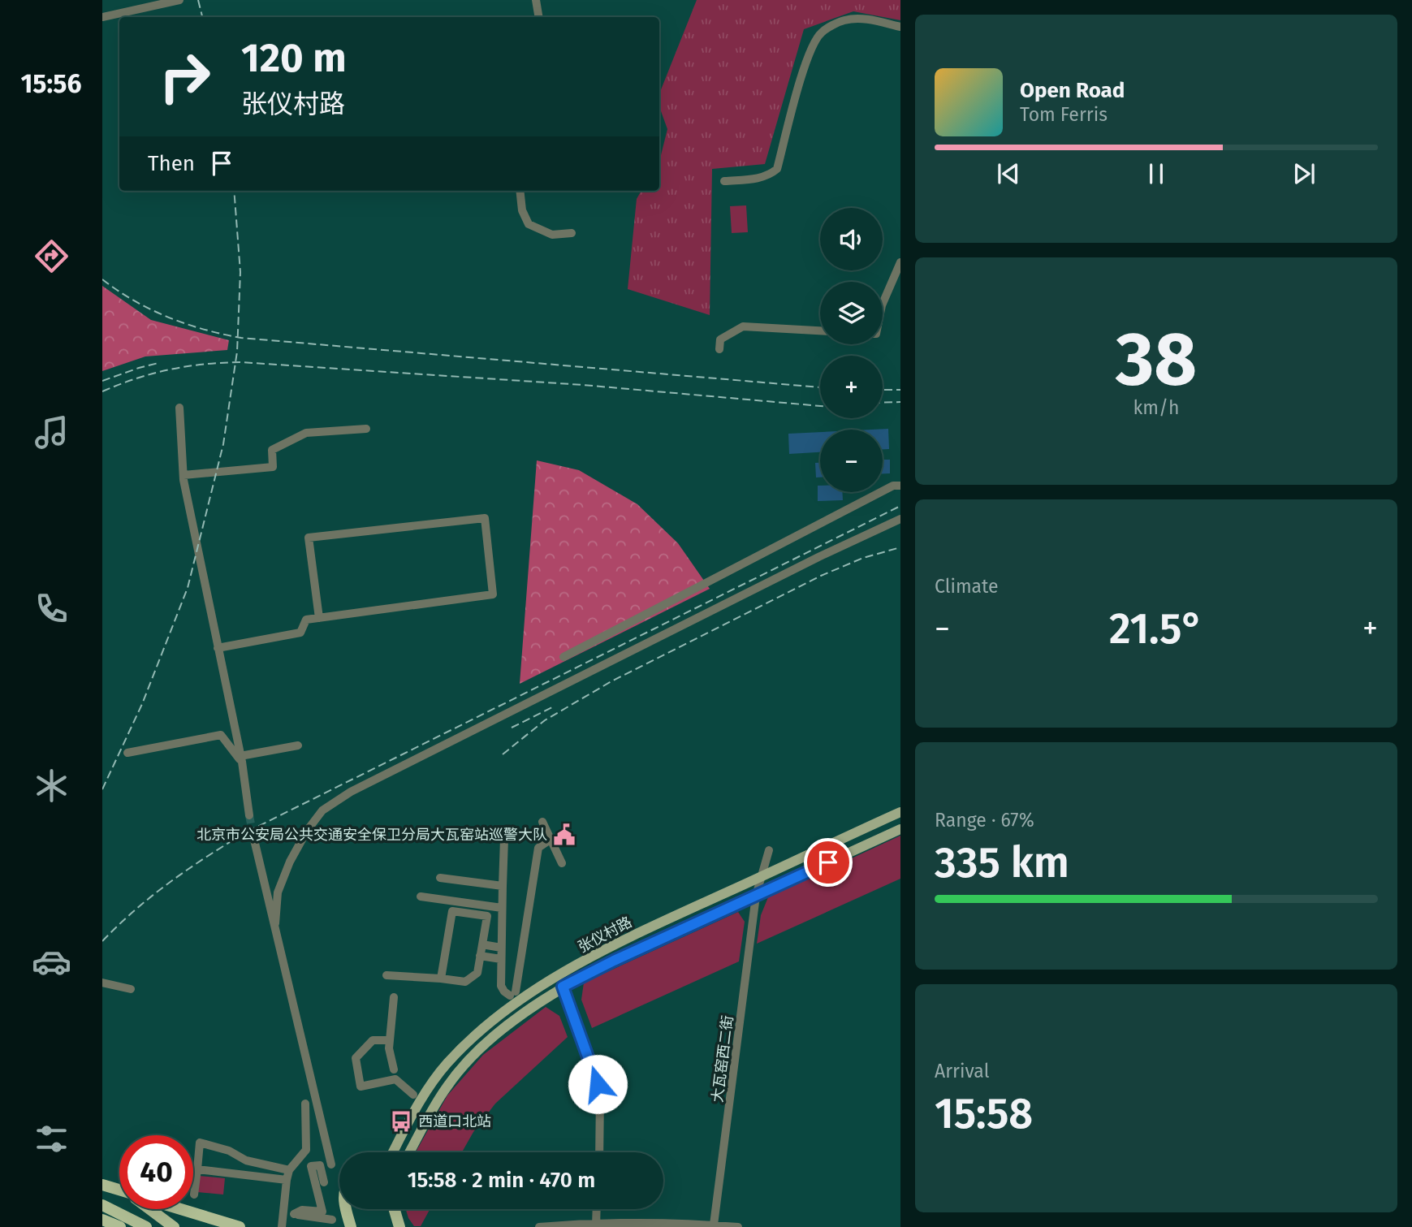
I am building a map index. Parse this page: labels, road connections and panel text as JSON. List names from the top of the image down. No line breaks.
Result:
{"streets":{"main road":["张仪村路"],"street":["大瓦窑西二街"]},"crossings":[["张仪村路","大瓦窑西二街"]],"places":{"public building":["北京市公安局公共交通安全保卫分局大瓦窑站巡警大队"],"bus stop":["西道口北站"]},"page":{"tabs":"15:56","turn":["120 m","张仪村路"],"song":["Open Road","Tom Ferris"],"then":"Then","map_buttons":["+","−"],"tile":[["38","km/h"],"Climate",["Range · 67%","335 km"],["Arrival","15:58"]],"heat":["−","21.5°","+"],"limit":"40","trip":"15:58 · 2 min · 470 m"}}
